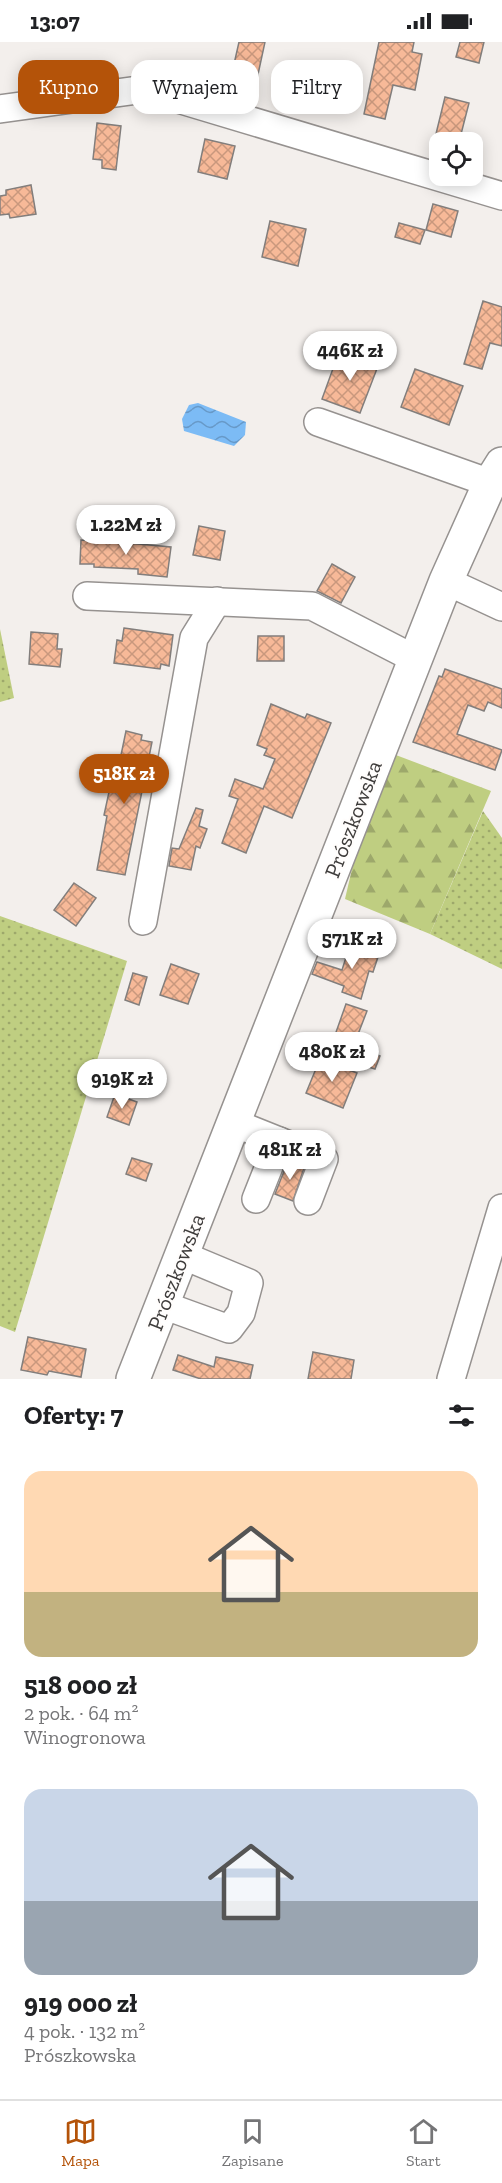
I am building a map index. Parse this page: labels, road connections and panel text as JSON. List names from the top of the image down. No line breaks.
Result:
{"streets":{"main road":["Prószkowska"]},"page":{"status":"13:07","chip":["Kupno","Wynajem","Filtry"],"price":["446K zł","1.22M zł","518K zł","571K zł","480K zł","919K zł","481K zł"],"heading":"Oferty: 7","list":[{"name":"518 000 zł","note":"2 pok. · 64 m² · Winogronowa"},{"name":"919 000 zł","note":"4 pok. · 132 m² · Prószkowska"}],"tabs":["Mapa","Zapisane","Start"]}}
